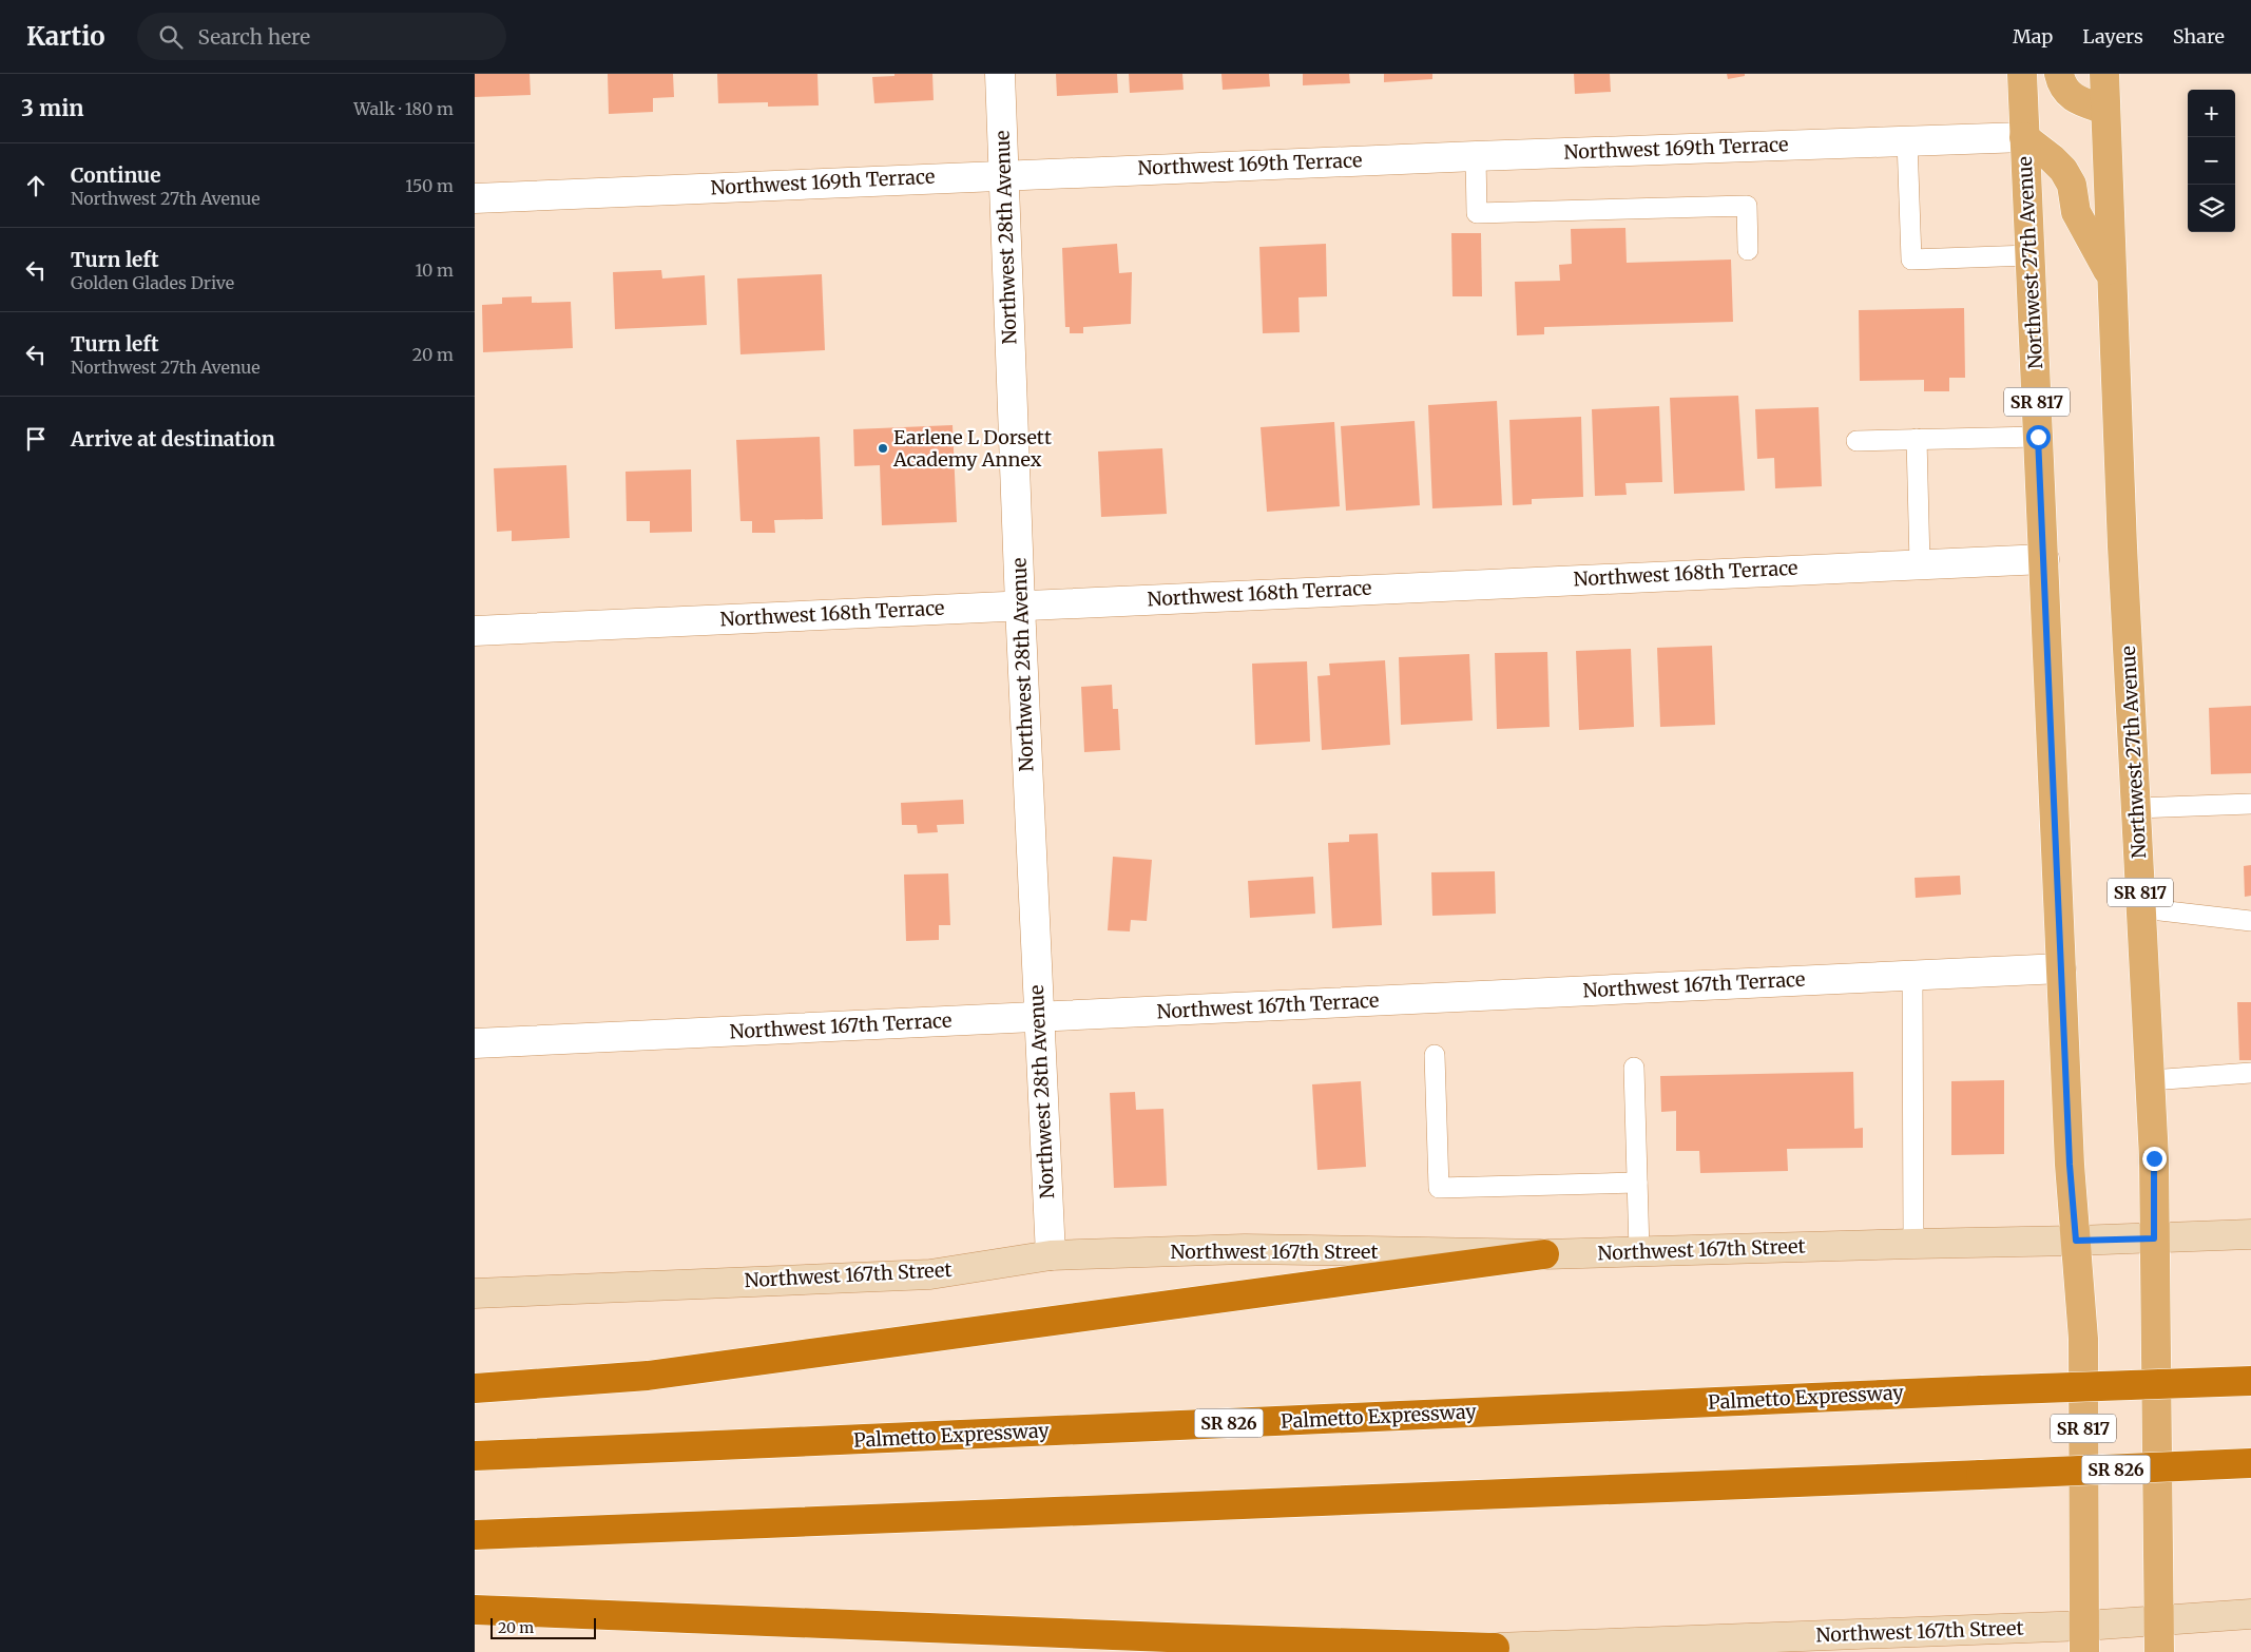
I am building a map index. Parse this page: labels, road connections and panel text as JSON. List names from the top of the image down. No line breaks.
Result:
{"streets":{"highway":["Palmetto Expressway","SR 826"],"main road":["Northwest 27th Avenue","SR 817"],"street":["Northwest 169th Terrace","Northwest 28th Avenue","Northwest 168th Terrace","Northwest 167th Terrace","Northwest 167th Street"]},"crossings":[["Northwest 169th Terrace","Northwest 28th Avenue"],["Northwest 169th Terrace","Northwest 27th Avenue"],["Northwest 28th Avenue","Northwest 168th Terrace"],["Northwest 28th Avenue","Northwest 167th Terrace"],["Northwest 28th Avenue","Northwest 167th Street"],["Northwest 27th Avenue","Northwest 168th Terrace"],["Northwest 27th Avenue","Northwest 167th Terrace"],["Northwest 27th Avenue","Northwest 167th Street"]],"places":["Earlene L Dorsett Academy Annex"],"scale_bar":"20 m","page":{"header":"Kartio","search":"Search here","nav":["Map","Layers","Share"],"heading":["3 min","Walk · 180 m"],"map_buttons":["+","−"],"list":[["Continue","Northwest 27th Avenue","150 m"],["Turn left","Golden Glades Drive","10 m"],["Turn left","Northwest 27th Avenue","20 m"],"Arrive at destination"],"scale":"20 m"}}
